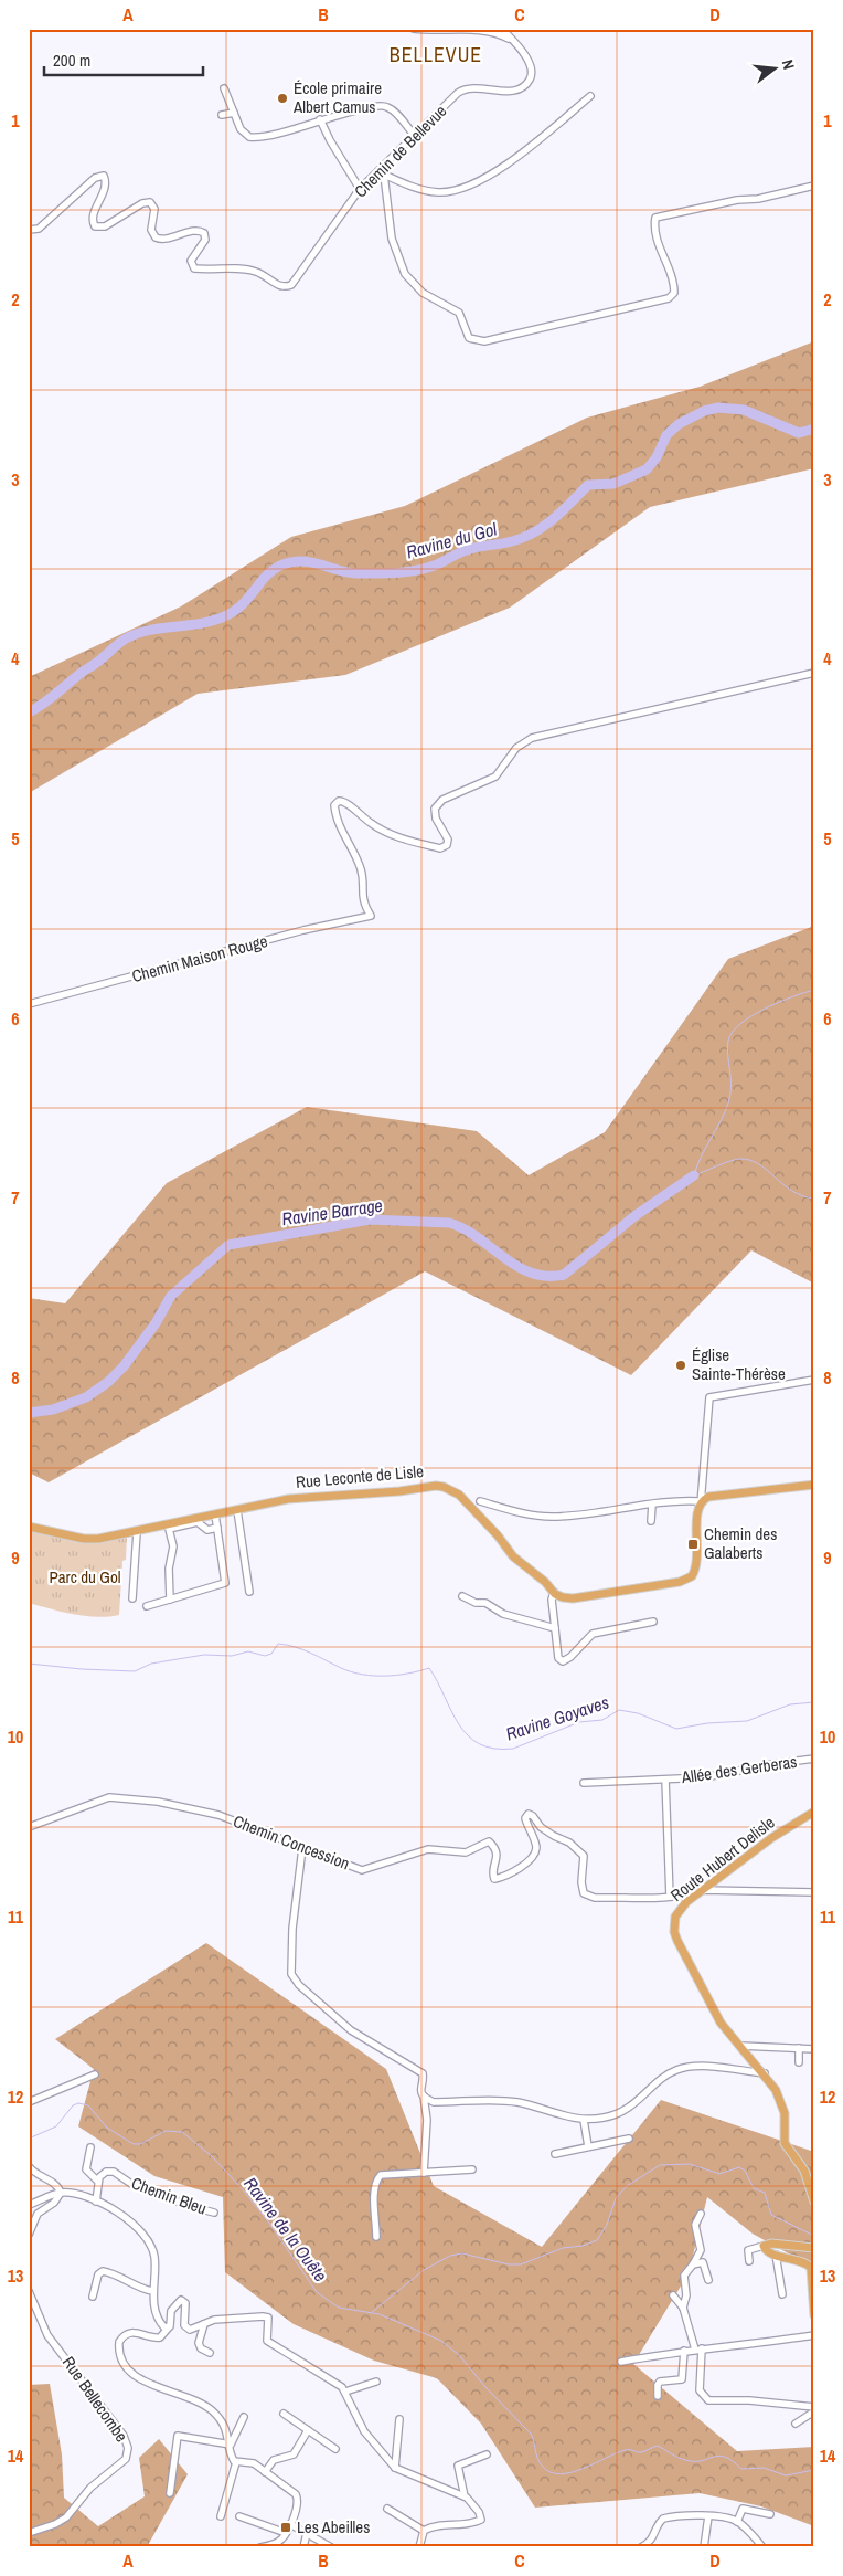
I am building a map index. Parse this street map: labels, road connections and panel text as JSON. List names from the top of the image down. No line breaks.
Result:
{"streets":{"main road":["Rue Leconte de Lisle","Route Hubert Delisle"],"street":["Chemin de Bellevue","Chemin Maison Rouge","Allée des Gerberas","Chemin Concession","Chemin Bleu","Rue Bellecombe"]},"crossings":[["Allée des Gerberas","Chemin Concession"],["Chemin Concession","Route Hubert Delisle"]],"districts":["BELLEVUE"],"water":["Ravine du Gol","Ravine Barrage","Ravine Goyaves","Ravine de la Ouête"],"parks":["Parc du Gol"],"places":{"other":["École primaire Albert Camus","Église Sainte-Thérèse"],"transit":["Chemin des Galaberts","Les Abeilles"]},"scale_bar":"200 m","north":"right","grid":{"columns":["A","B","C","D"],"rows":["1","2","3","4","5","6","7","8","9","10","11","12","13","14"]}}
